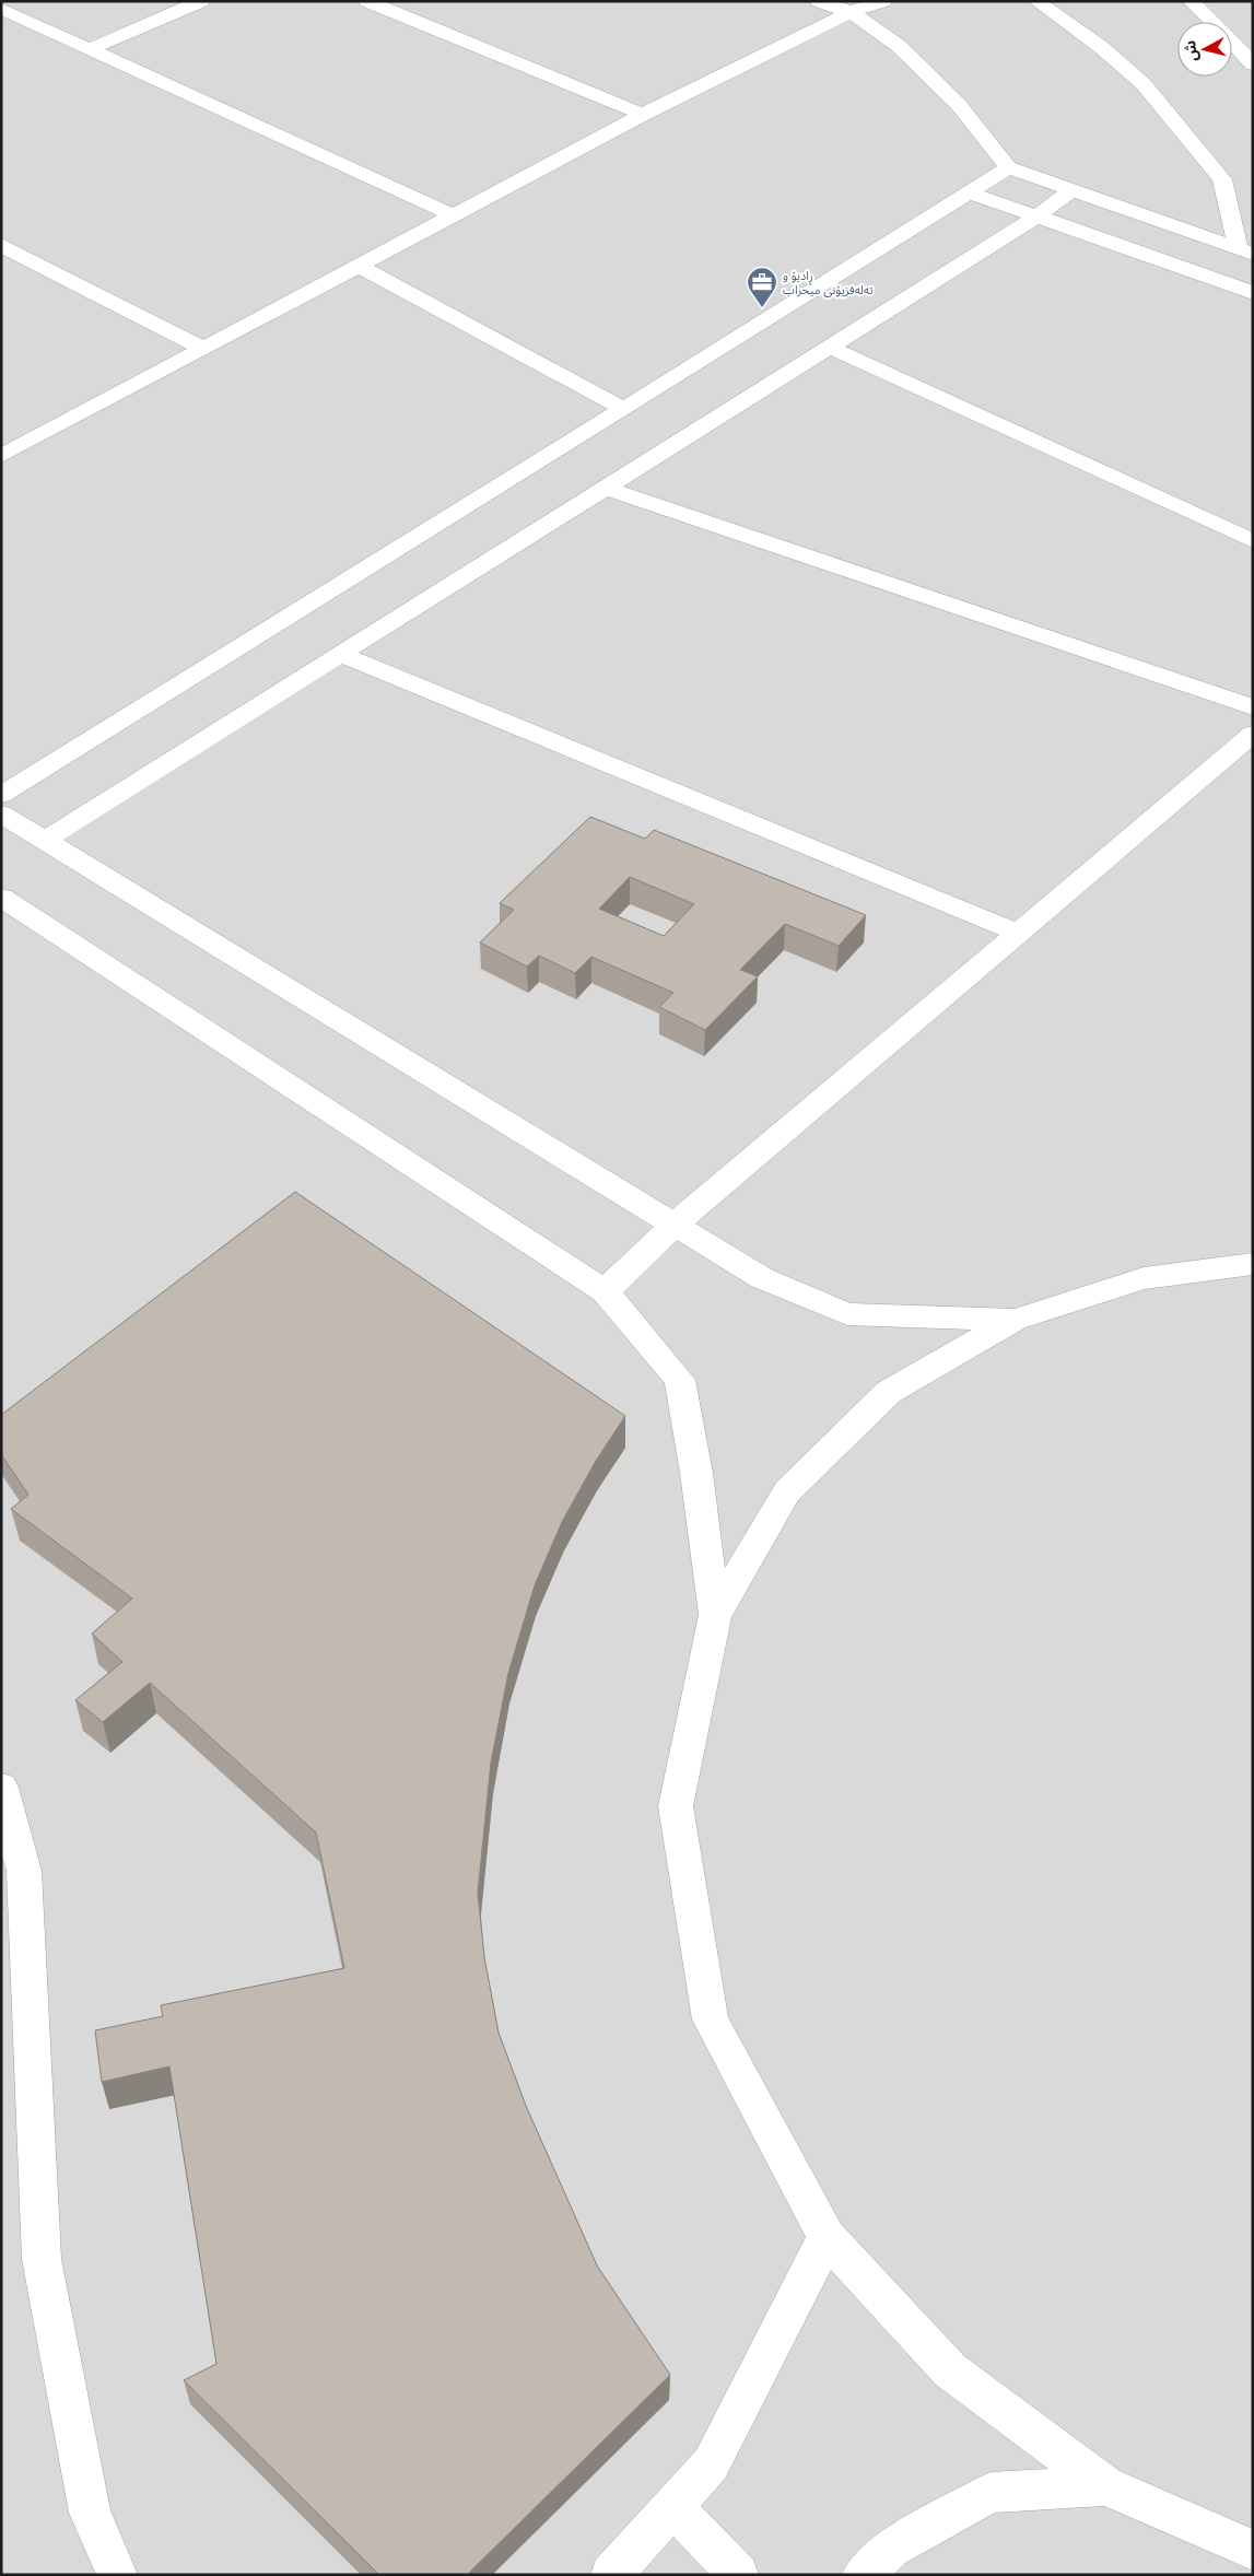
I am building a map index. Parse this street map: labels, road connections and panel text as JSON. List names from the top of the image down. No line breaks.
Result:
{"places":{"office":["ڕادیۆ و تەلەفزیۆنی میحراب"]},"north":"left"}
